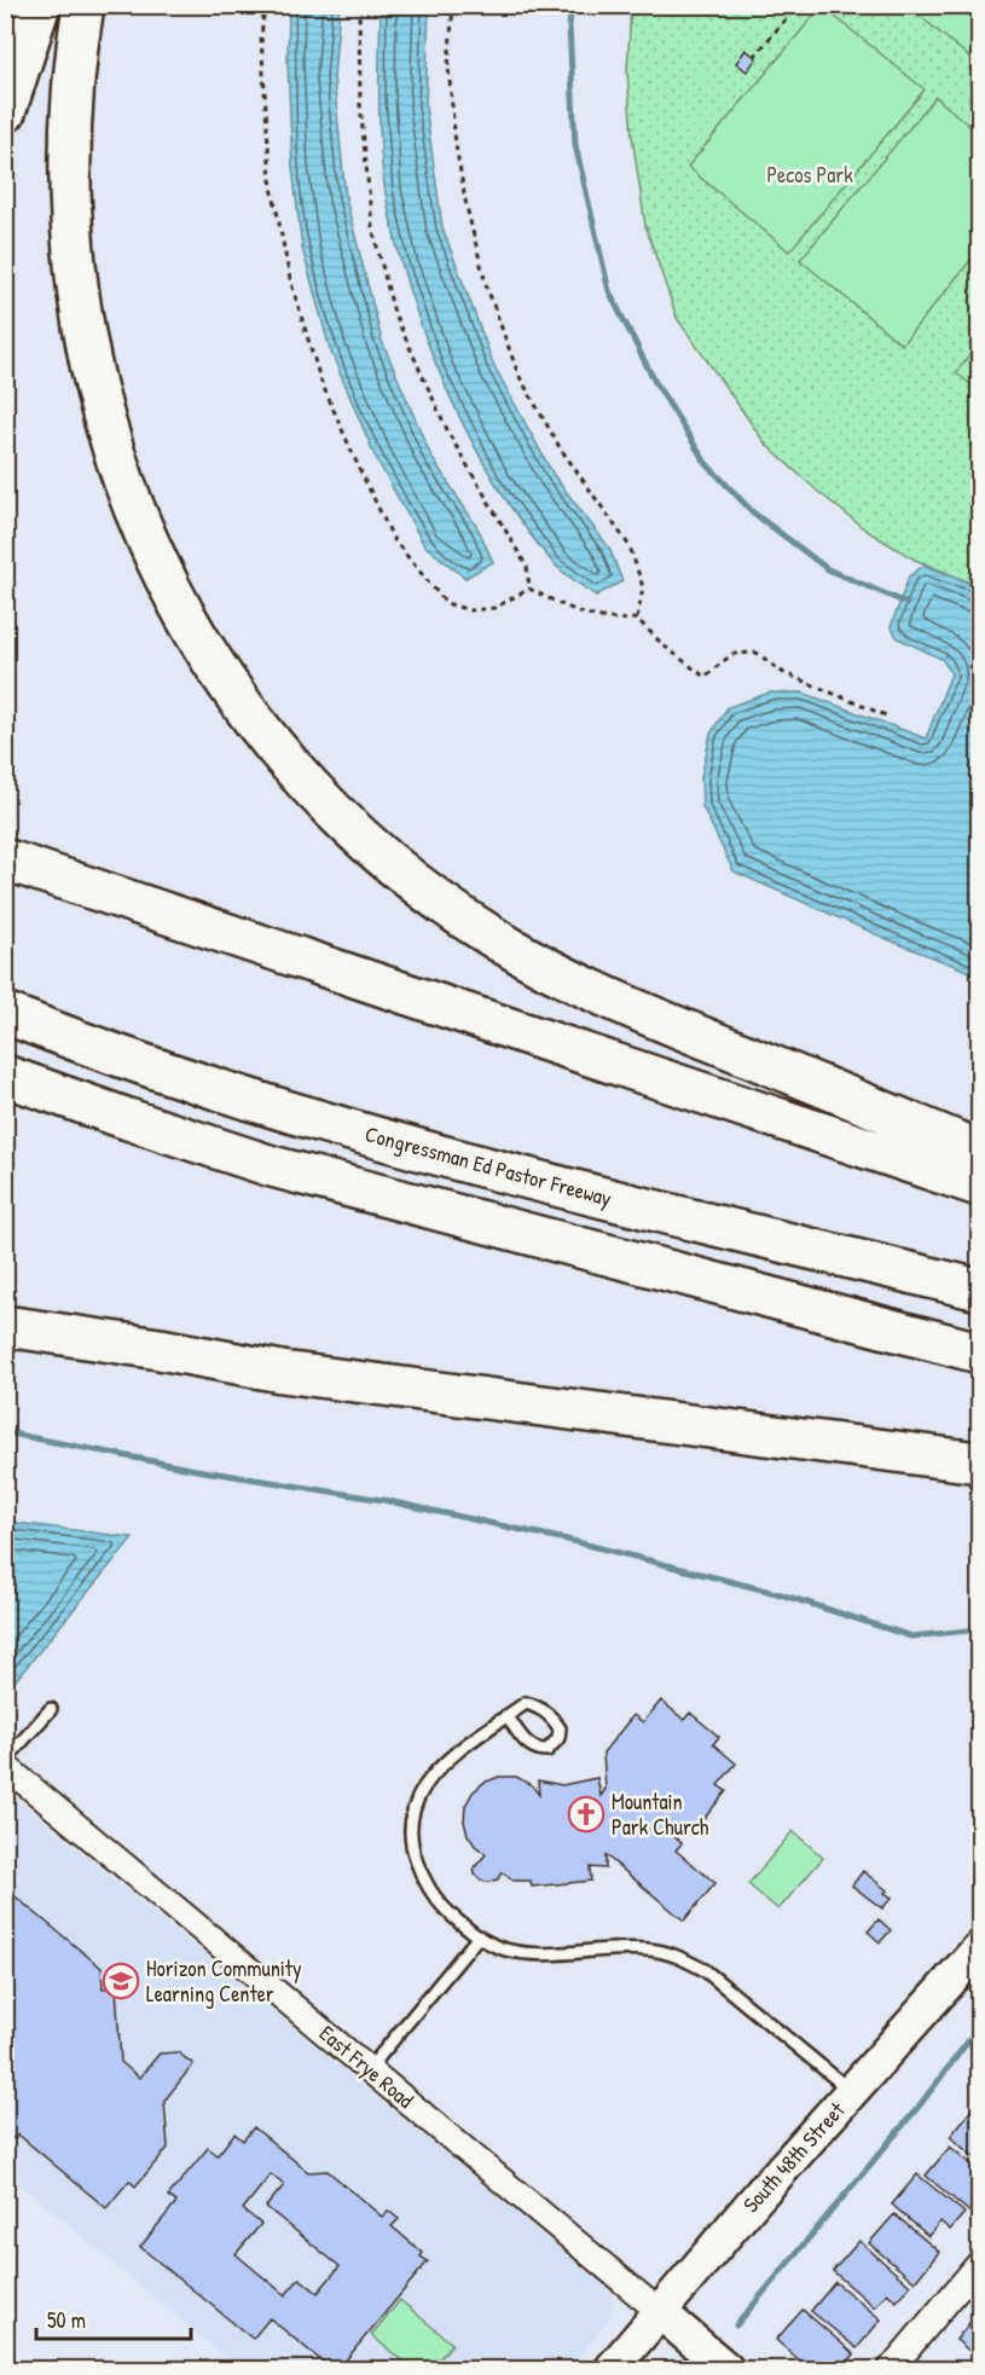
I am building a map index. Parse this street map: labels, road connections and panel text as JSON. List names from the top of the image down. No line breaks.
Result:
{"streets":{"highway":["Congressman Ed Pastor Freeway"],"street":["East Frye Road","South 48th Street"]},"crossings":[["East Frye Road","South 48th Street"]],"parks":["Pecos Park"],"places":{"church":["Mountain Park Church"],"school or university":["Horizon Community Learning Center"]},"scale_bar":"50 m"}
